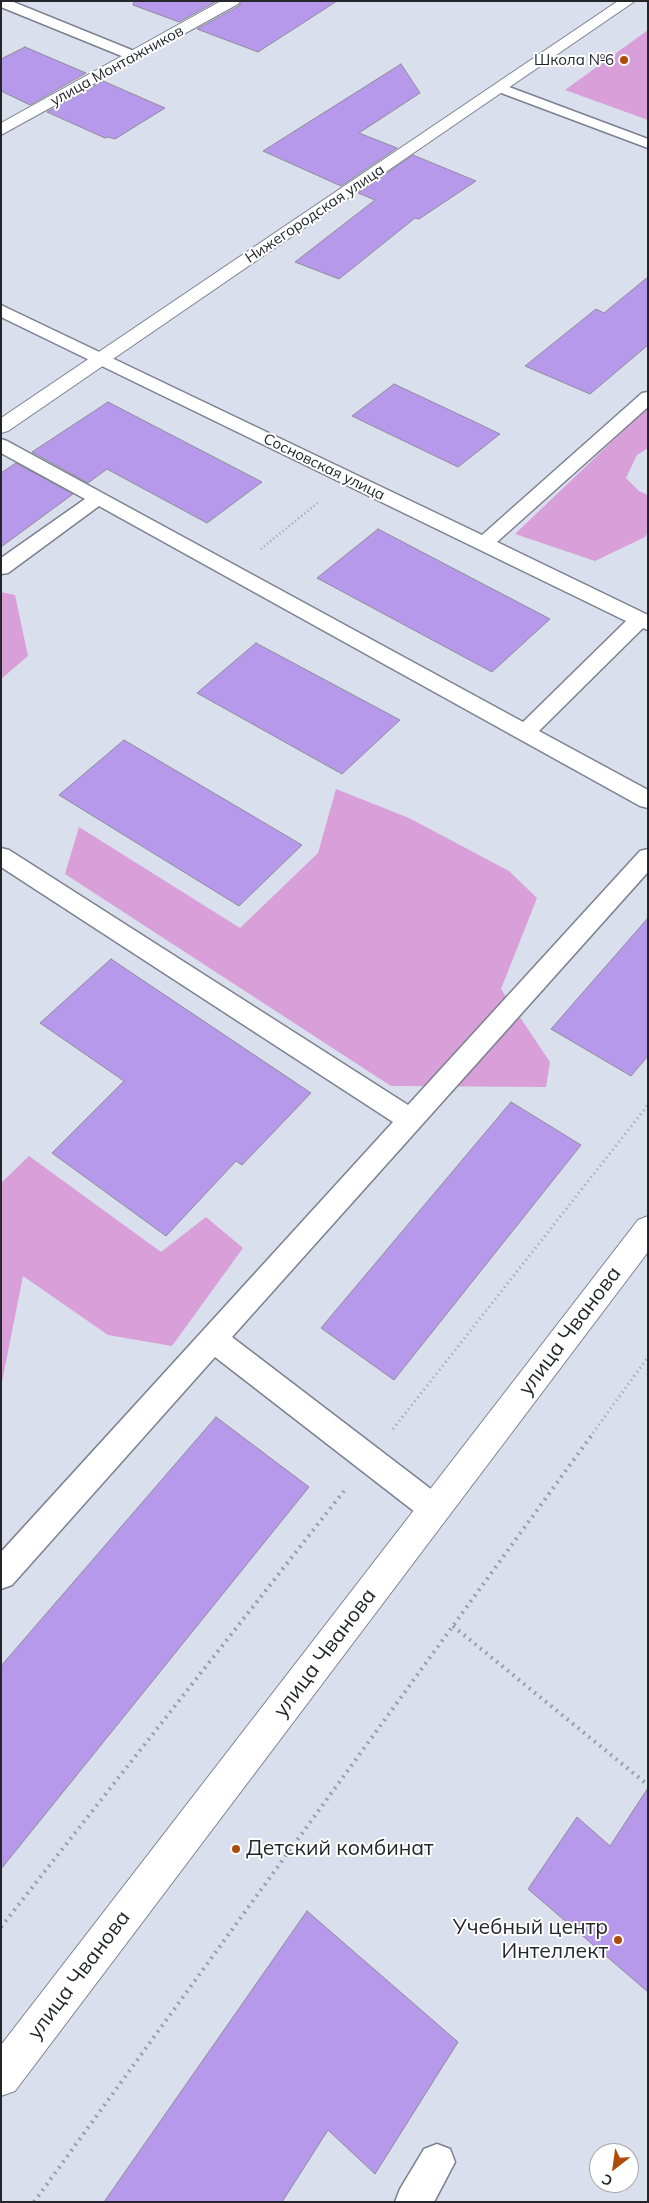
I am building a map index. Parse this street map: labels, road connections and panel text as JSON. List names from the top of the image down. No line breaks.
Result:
{"streets":{"street":["улица Монтажников","Нижегородская улица","улица Чванова"],"lane":["Сосновская улица"]},"crossings":[["Нижегородская улица","Сосновская улица"]],"places":["Школа №6","Детский комбинат","Учебный центр Интеллект"],"north":"bottom left"}
